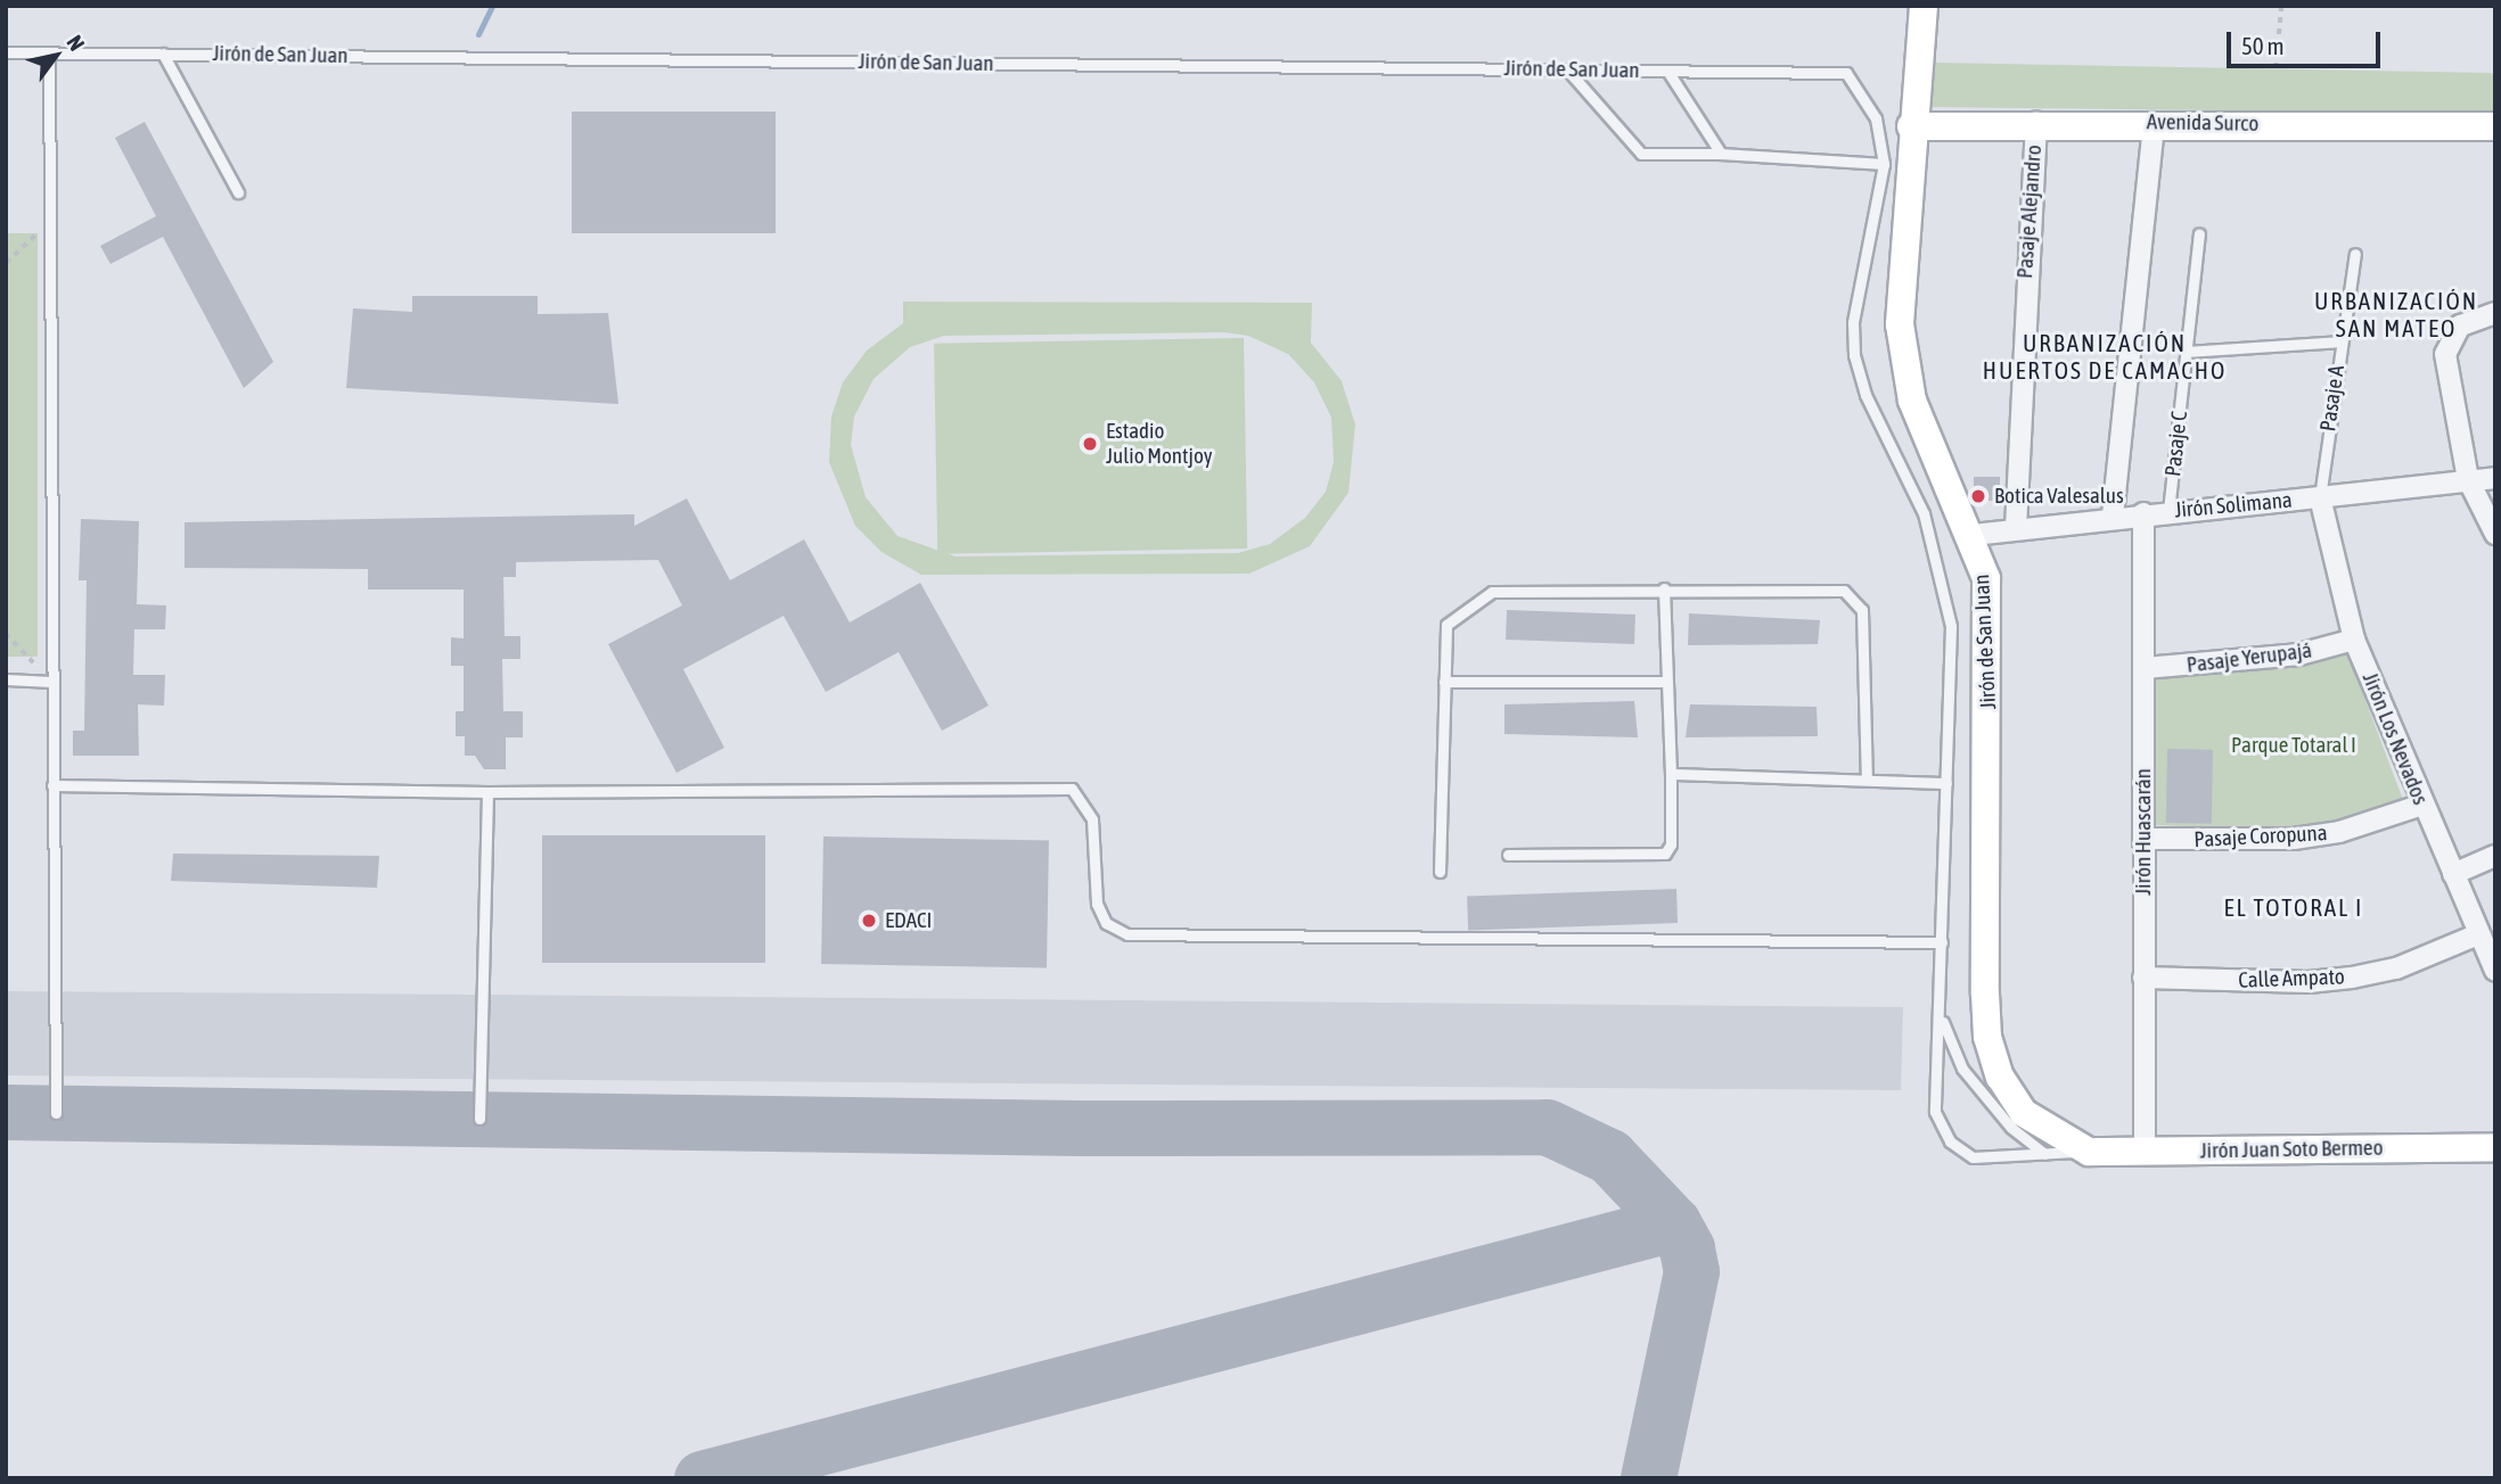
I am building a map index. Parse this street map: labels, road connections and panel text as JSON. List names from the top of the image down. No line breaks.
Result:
{"streets":{"street":["Jirón de San Juan","Avenida Surco","Pasaje Alejandro","Jirón Solimana","Pasaje Yerupajá","Jirón Los Nevados","Jirón Huascarán","Pasaje Coropuna","Calle Ampato","Jirón Juan Soto Bermeo"],"lane":["Pasaje A","Pasaje C"]},"crossings":[["Jirón de San Juan","Avenida Surco"],["Jirón de San Juan","Jirón Solimana"],["Jirón de San Juan","Jirón Juan Soto Bermeo"],["Avenida Surco","Pasaje Alejandro"],["Pasaje Alejandro","Jirón Solimana"],["Pasaje A","Jirón Solimana"],["Pasaje A","Jirón Los Nevados"],["Pasaje C","Jirón Solimana"],["Jirón Solimana","Jirón Los Nevados"],["Jirón Solimana","Jirón Huascarán"],["Pasaje Yerupajá","Jirón Los Nevados"],["Pasaje Yerupajá","Jirón Huascarán"],["Jirón Los Nevados","Pasaje Coropuna"],["Jirón Los Nevados","Calle Ampato"],["Jirón Huascarán","Pasaje Coropuna"],["Jirón Huascarán","Calle Ampato"],["Jirón Huascarán","Jirón Juan Soto Bermeo"]],"districts":["URBANIZACIÓN SAN MATEO","URBANIZACIÓN HUERTOS DE CAMACHO","EL TOTORAL I"],"parks":["Parque Totaral I"],"places":["Estadio Julio Montjoy","Botica Valesalus","EDACI"],"scale_bar":"50 m","north":"top right"}
